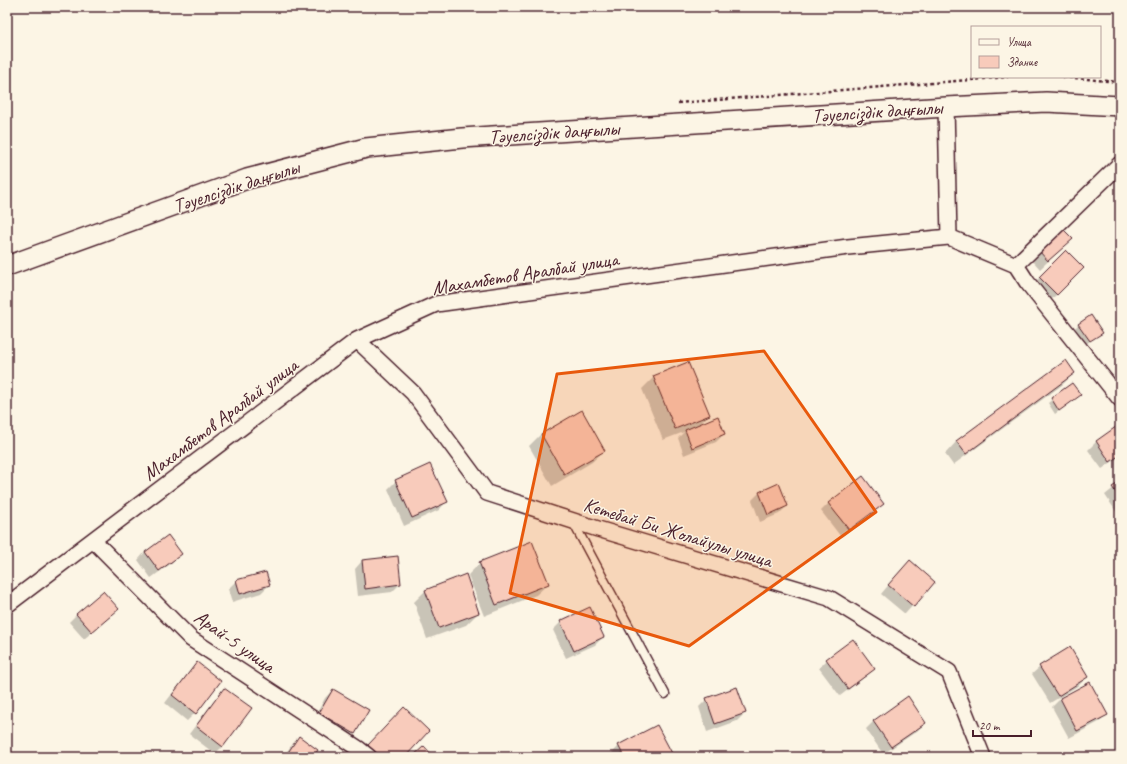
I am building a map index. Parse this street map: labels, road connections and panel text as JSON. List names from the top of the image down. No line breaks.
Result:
{"streets":{"street":["Тәуелсіздік даңғылы","Махамбетов Аралбай улица","Кетебай Би Жолайулы улица","Арай-5 улица"]},"crossings":[["Махамбетов Аралбай улица","Кетебай Би Жолайулы улица"],["Махамбетов Аралбай улица","Арай-5 улица"]],"legend":["Улица","Здание"],"scale_bar":"20 m"}
